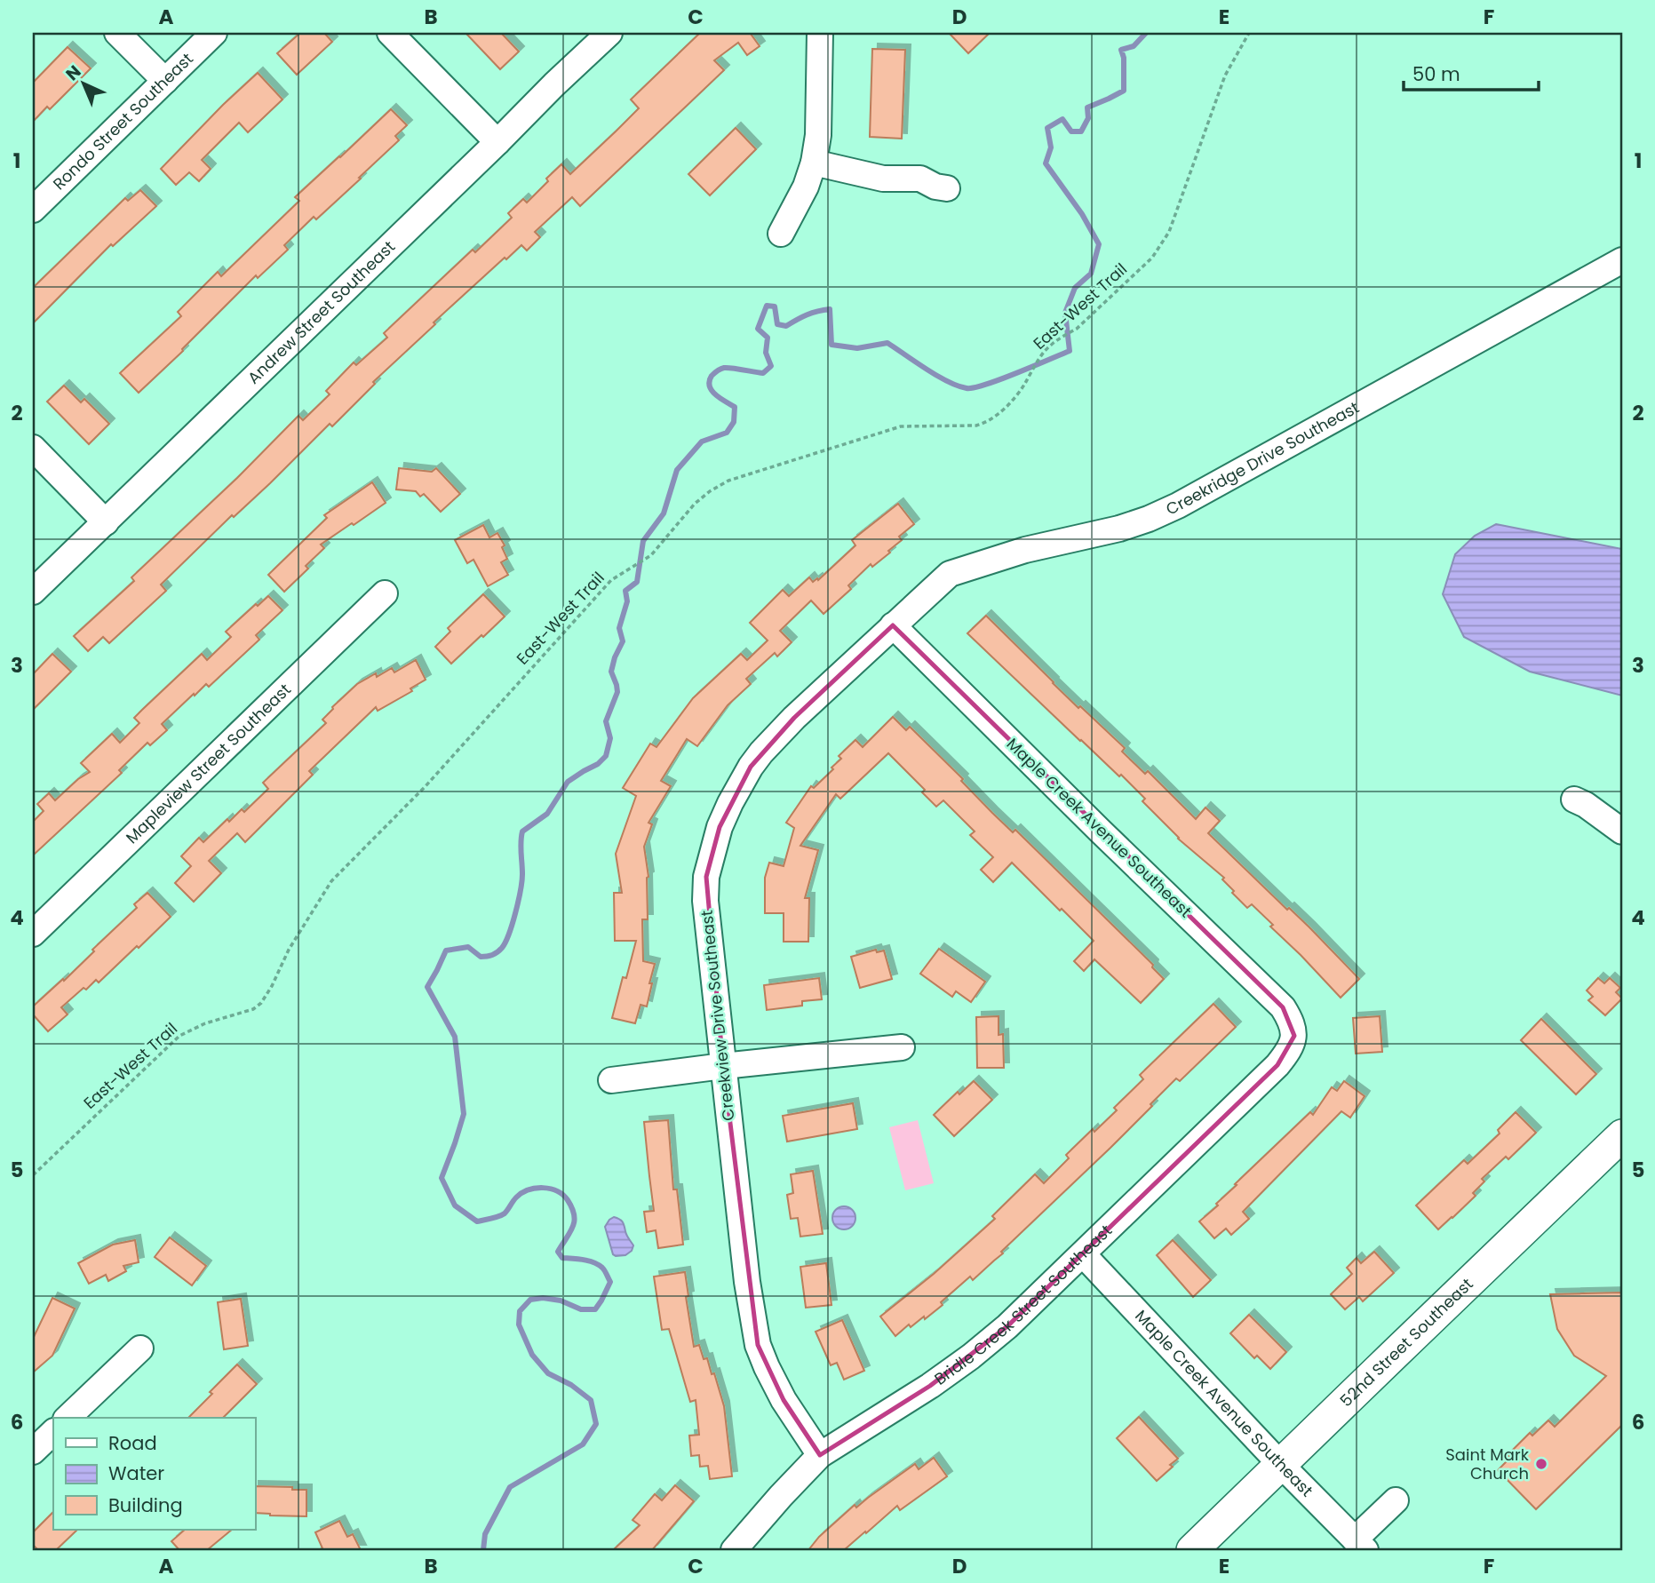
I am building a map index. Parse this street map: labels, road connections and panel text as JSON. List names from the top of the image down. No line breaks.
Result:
{"streets":{"main road":["52nd Street Southeast"],"street":["Rondo Street Southeast","Andrew Street Southeast","Creekridge Drive Southeast","Mapleview Street Southeast","Maple Creek Avenue Southeast","Creekview Drive Southeast","Bridle Creek Street Southeast"],"path":["East-West Trail"]},"crossings":[["Creekridge Drive Southeast","Maple Creek Avenue Southeast"],["Creekridge Drive Southeast","Creekview Drive Southeast"],["Maple Creek Avenue Southeast","Creekview Drive Southeast"],["Maple Creek Avenue Southeast","Bridle Creek Street Southeast"],["Maple Creek Avenue Southeast","52nd Street Southeast"],["Creekview Drive Southeast","Bridle Creek Street Southeast"]],"places":["Saint Mark Church"],"legend":["Road","Water","Building"],"scale_bar":"50 m","north":"top left","grid":{"columns":["A","B","C","D","E","F"],"rows":["1","2","3","4","5","6"]}}
